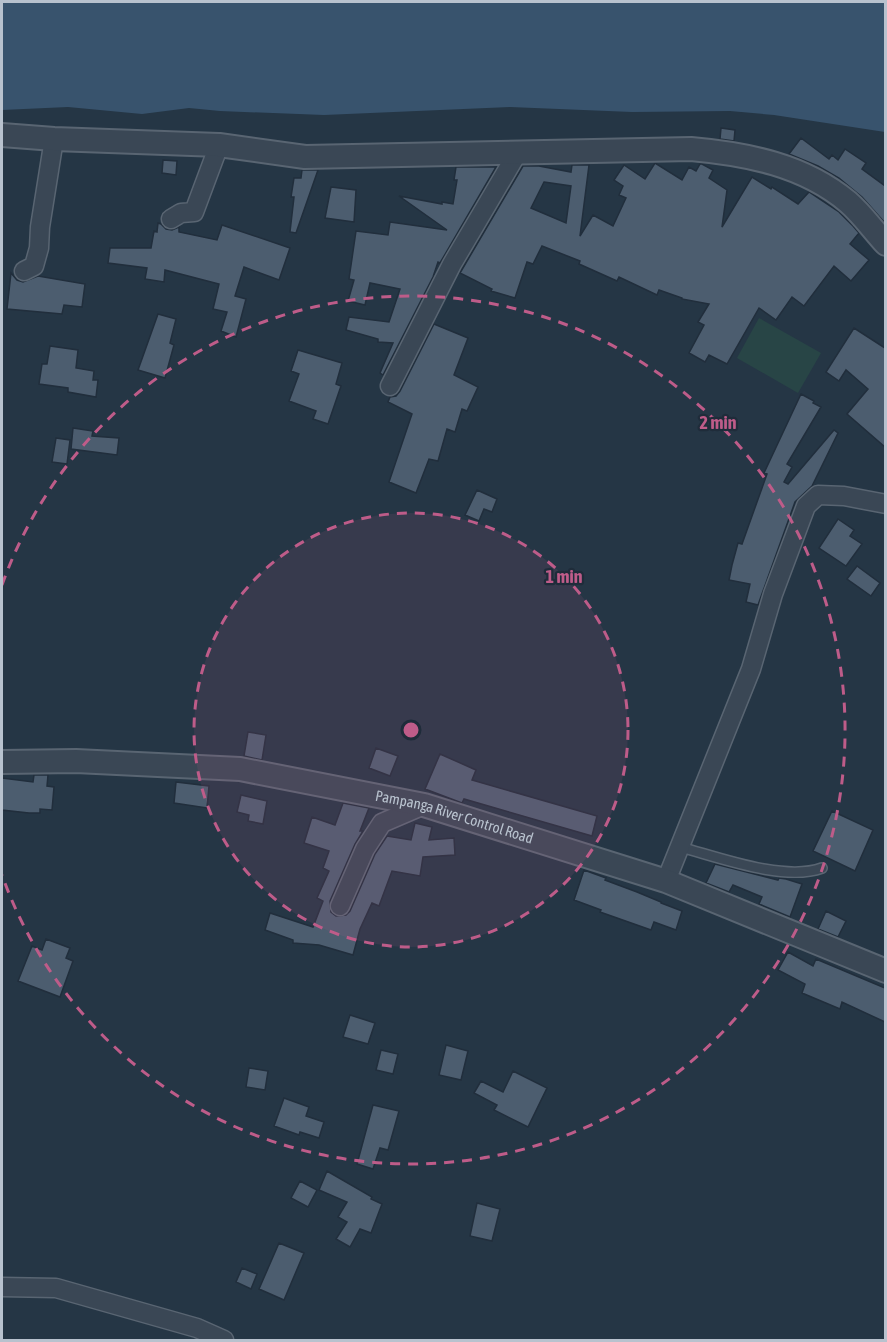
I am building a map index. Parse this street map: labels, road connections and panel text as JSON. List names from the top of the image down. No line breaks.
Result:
{"streets":{"street":["Pampanga River Control Road"]},"rings":["2 min","1 min"]}
